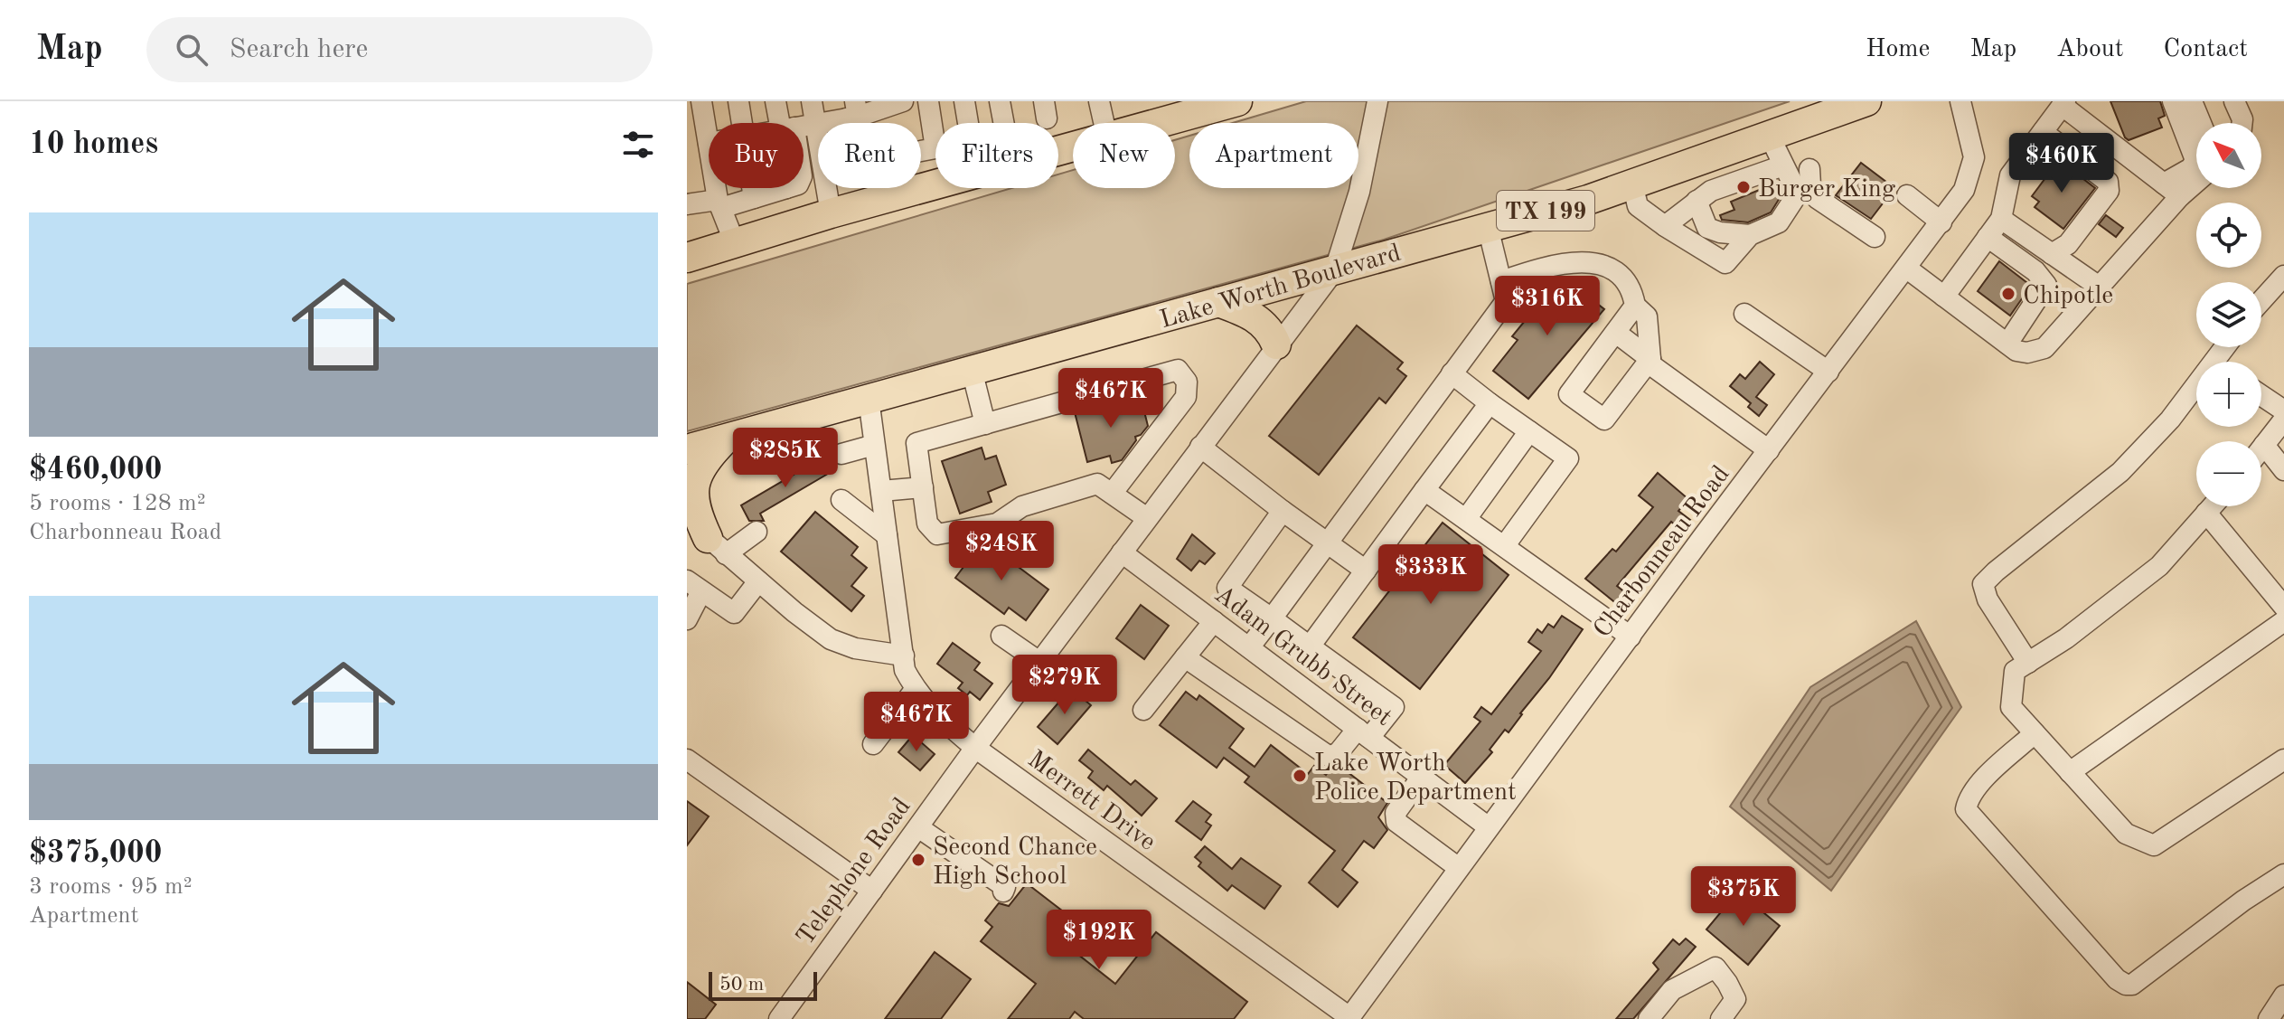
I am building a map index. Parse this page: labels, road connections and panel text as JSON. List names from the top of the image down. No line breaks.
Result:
{"streets":{"highway":["TX 199","Lake Worth Boulevard"],"street":["Charbonneau Road","Adam Grubb Street","Merrett Drive","Telephone Road"]},"crossings":[["Lake Worth Boulevard","Merrett Drive"],["Lake Worth Boulevard","Telephone Road"],["Charbonneau Road","Adam Grubb Street"],["Charbonneau Road","Merrett Drive"],["Adam Grubb Street","Telephone Road"],["Merrett Drive","Telephone Road"]],"places":["Burger King","Chipotle","Lake Worth Police Department","Second Chance High School"],"scale_bar":"50 m","north":"top left","page":{"header":"Map","search":"Search here","nav":["Home","Map","About","Contact"],"heading":"10 homes","map_buttons":["+","−"],"chip":["Buy","Rent","Filters","New","Apartment"],"price":["$460K","$316K","$467K","$285K","$248K","$333K","$279K","$467K","$375K","$192K"],"list":[{"name":"$460,000","note":"5 rooms · 128 m² · Charbonneau Road"},{"name":"$375,000","note":"3 rooms · 95 m² · Apartment"}],"scale":"50 m"}}
